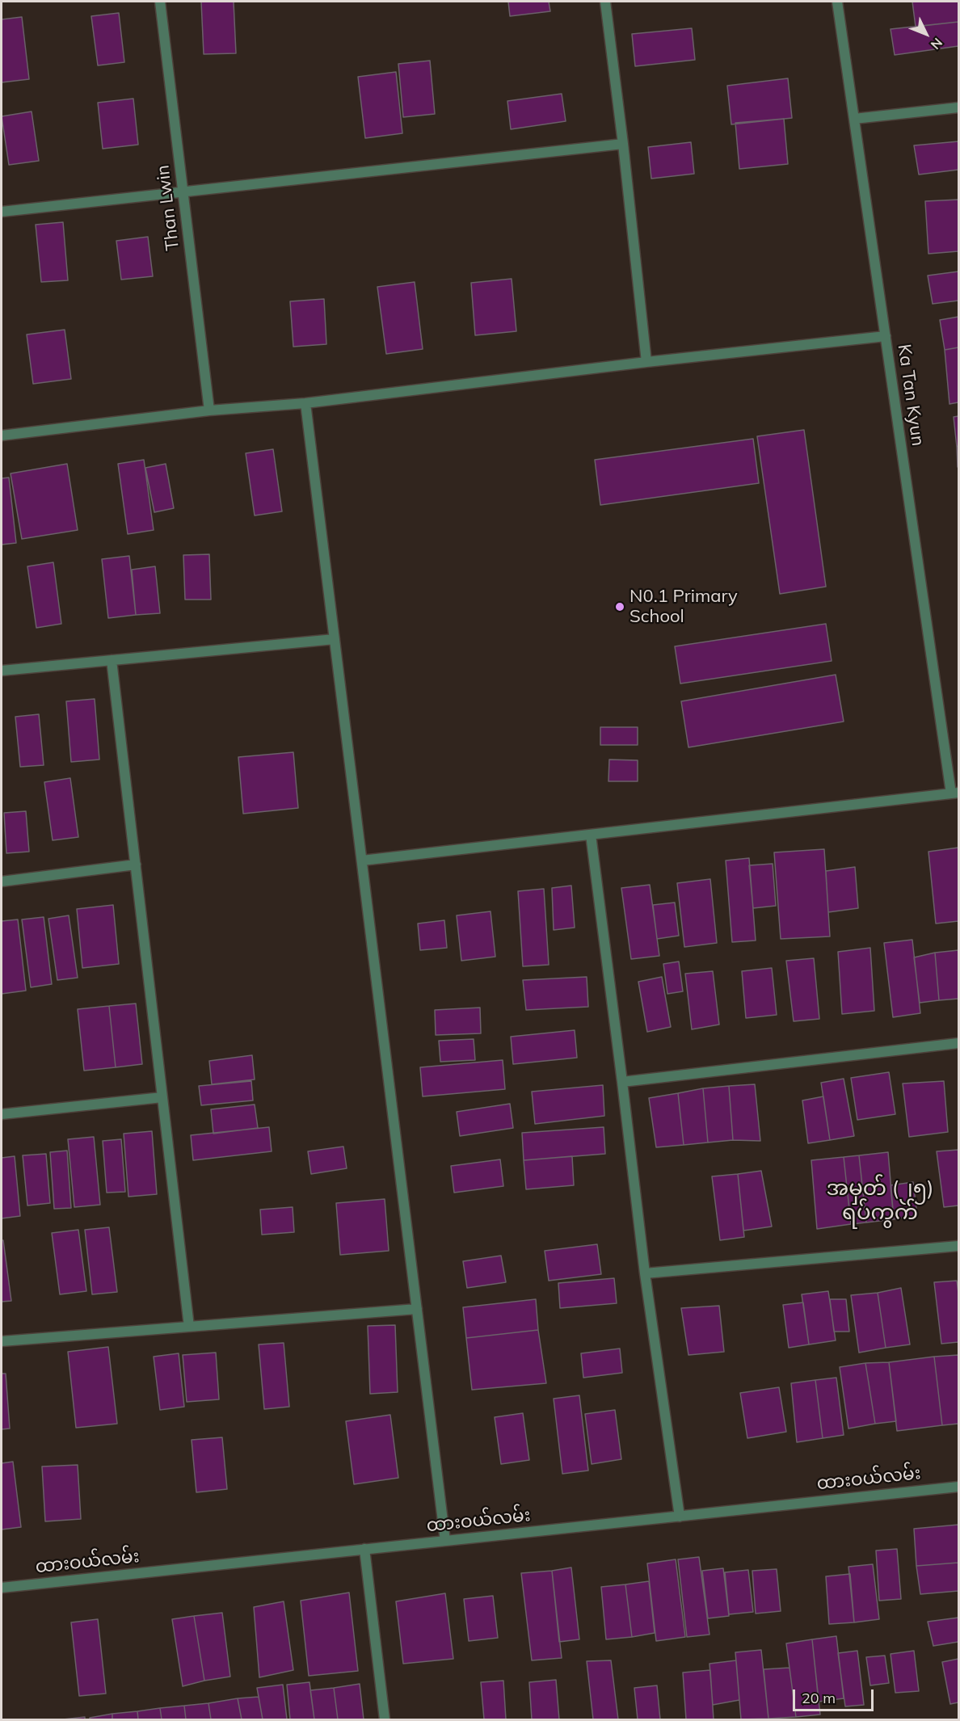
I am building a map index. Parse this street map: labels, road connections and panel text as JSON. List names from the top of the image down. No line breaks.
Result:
{"streets":{"street":["Than Lwin","Ka Tan Kyun","ထားဝယ်လမ်း"]},"districts":["အမှတ် (၂၅) ရပ်ကွက်"],"places":["N0.1 Primary School"],"scale_bar":"20 m","north":"bottom right"}
